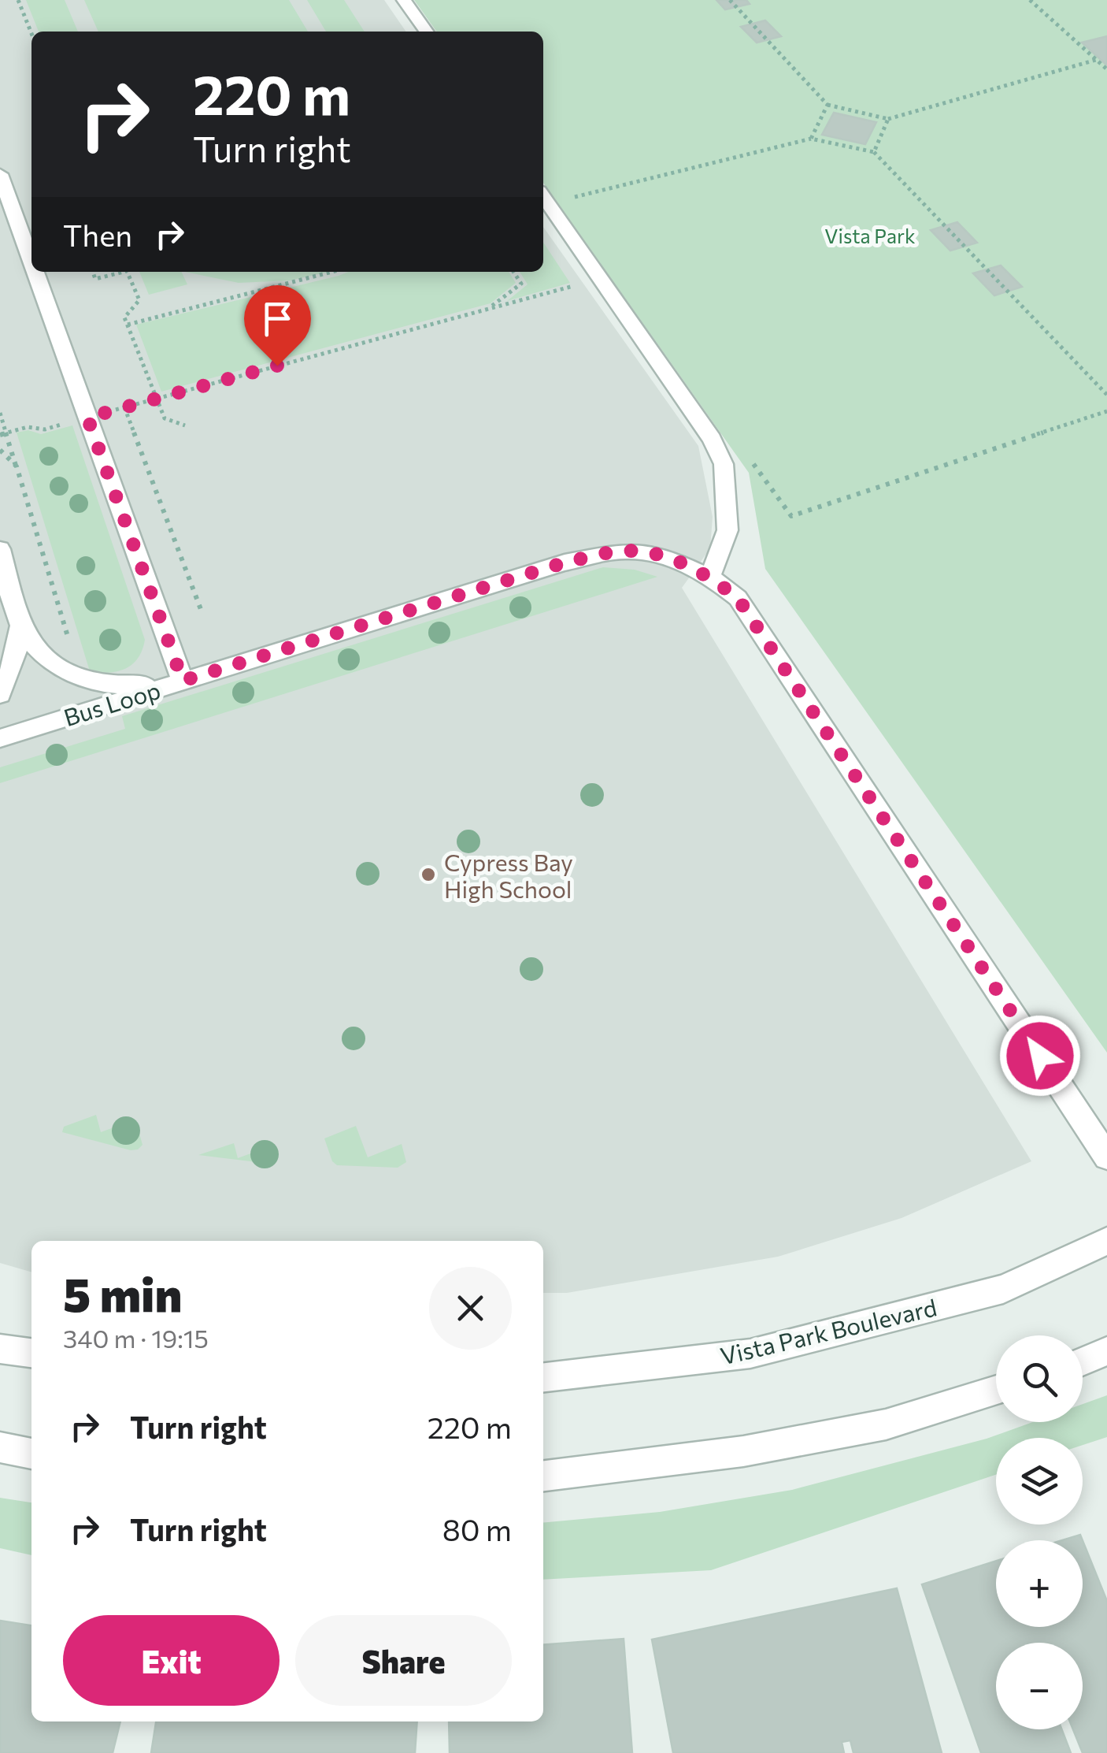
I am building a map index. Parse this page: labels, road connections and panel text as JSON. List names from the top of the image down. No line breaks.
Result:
{"streets":{"street":["Bus Loop","Vista Park Boulevard"]},"parks":["Vista Park"],"places":["Cypress Bay High School"],"page":{"turn":["220 m","Turn right"],"then":"Then","heading":["5 min","340 m · 19:15"],"map_buttons":["+","−"],"list":[{"name":"Turn right","value":"220 m"},{"name":"Turn right","value":"80 m"}],"buttons":["Exit","Share"]}}
